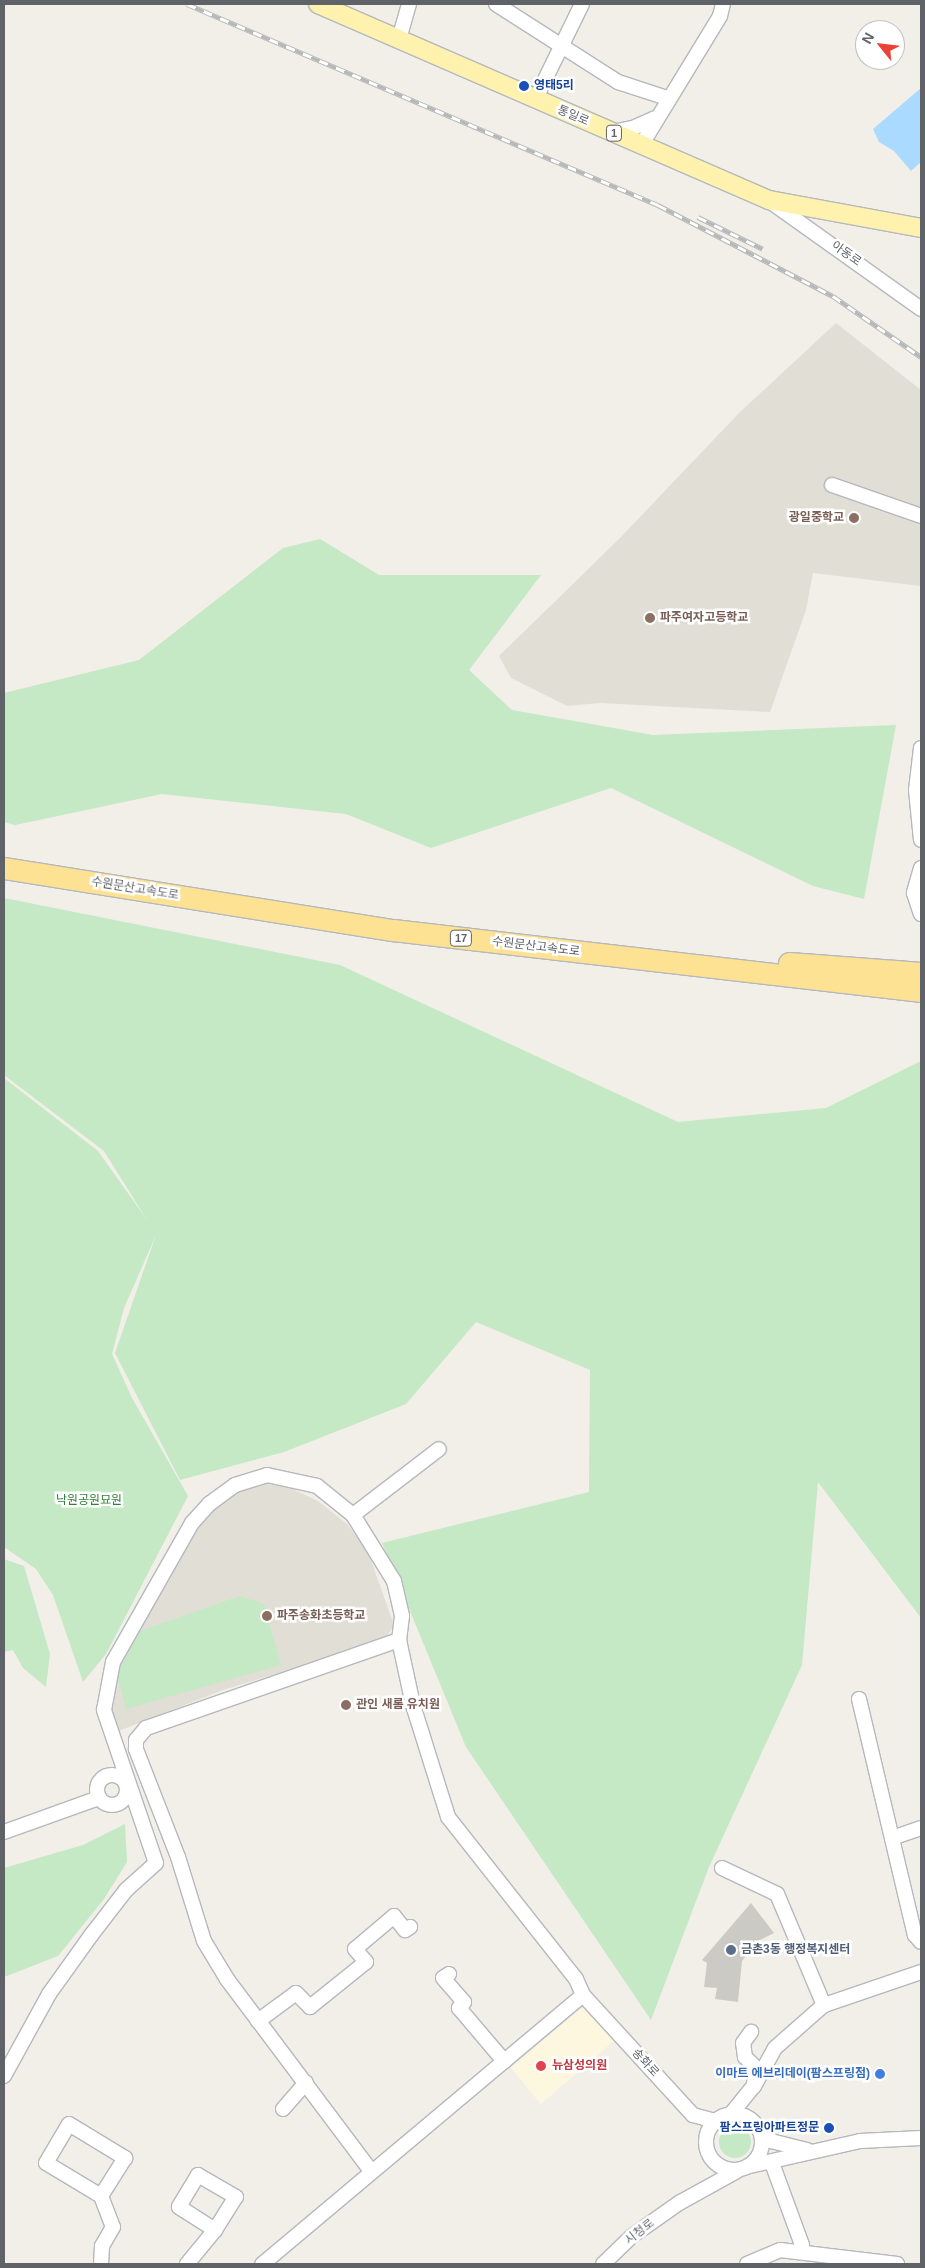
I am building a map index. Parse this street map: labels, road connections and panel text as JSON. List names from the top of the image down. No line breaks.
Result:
{"streets":{"highway":["수원문산고속도로","17"],"main road":["통일로","1"],"street":["아동로","송화로","시청로"]},"crossings":[["통일로","아동로"],["송화로","시청로"]],"parks":["낙원공원묘원"],"places":["영태5리","광일중학교","파주여자고등학교","파주송화초등학교","관인 새롬 유치원","금촌3동 행정복지센터","뉴삼성의원","이마트 에브리데이(팜스프링점)","팜스프링아파트정문"],"north":"top left"}
